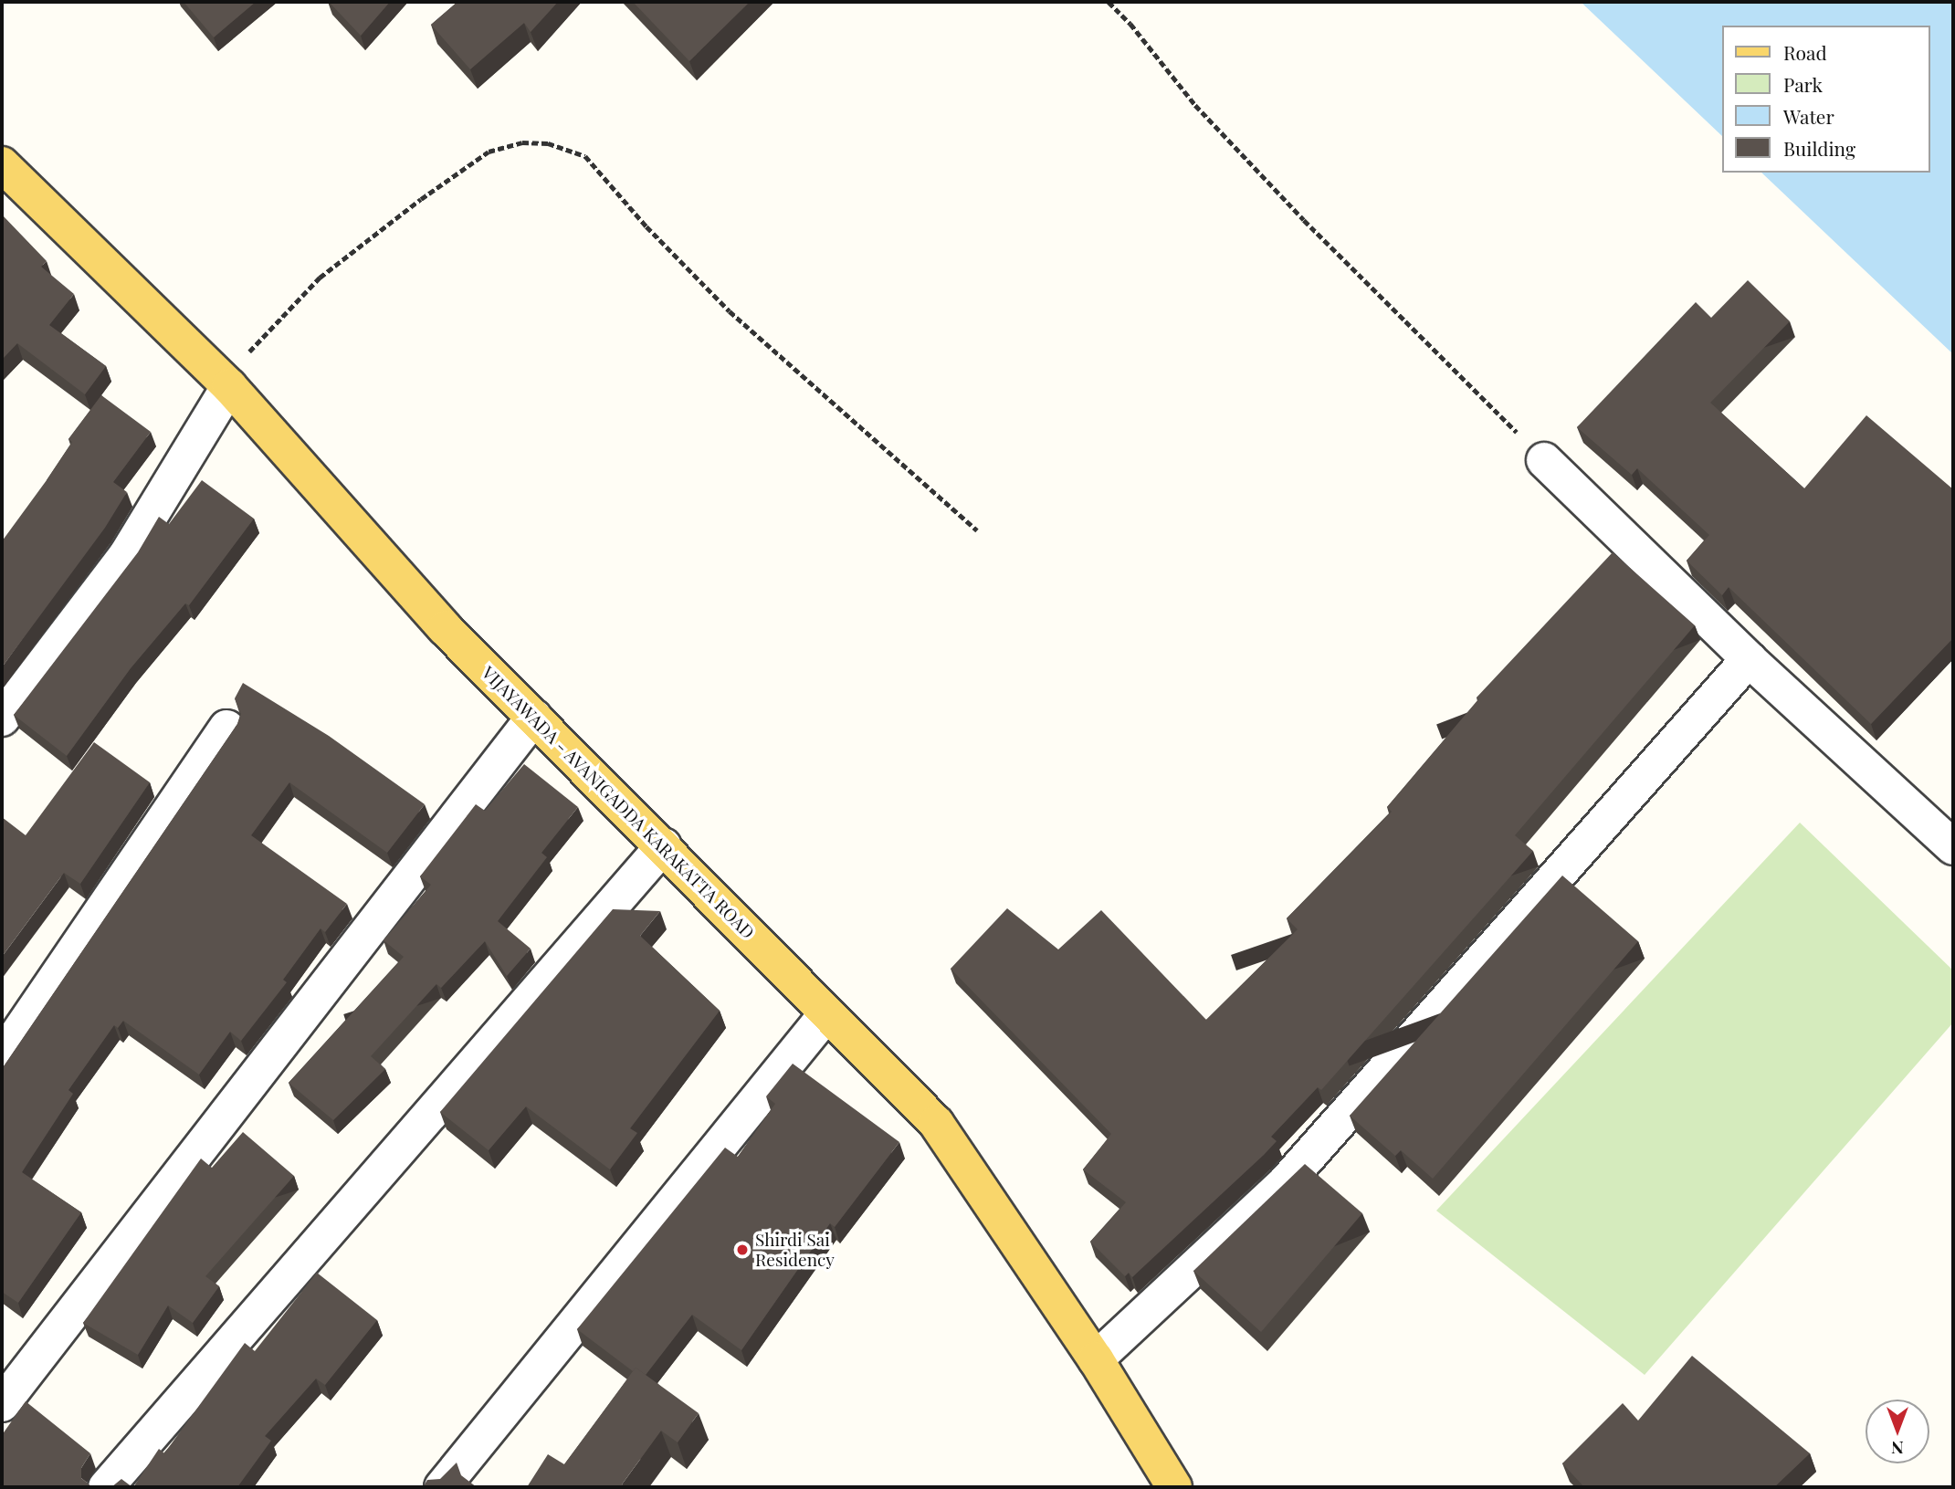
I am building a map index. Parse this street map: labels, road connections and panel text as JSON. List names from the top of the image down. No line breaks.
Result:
{"streets":{"main road":["VIJAYAWADA - AVANIGADDA KARAKATTA ROAD"]},"places":["Shirdi Sai Residency"],"legend":["Road","Park","Water","Building"],"north":"bottom"}
